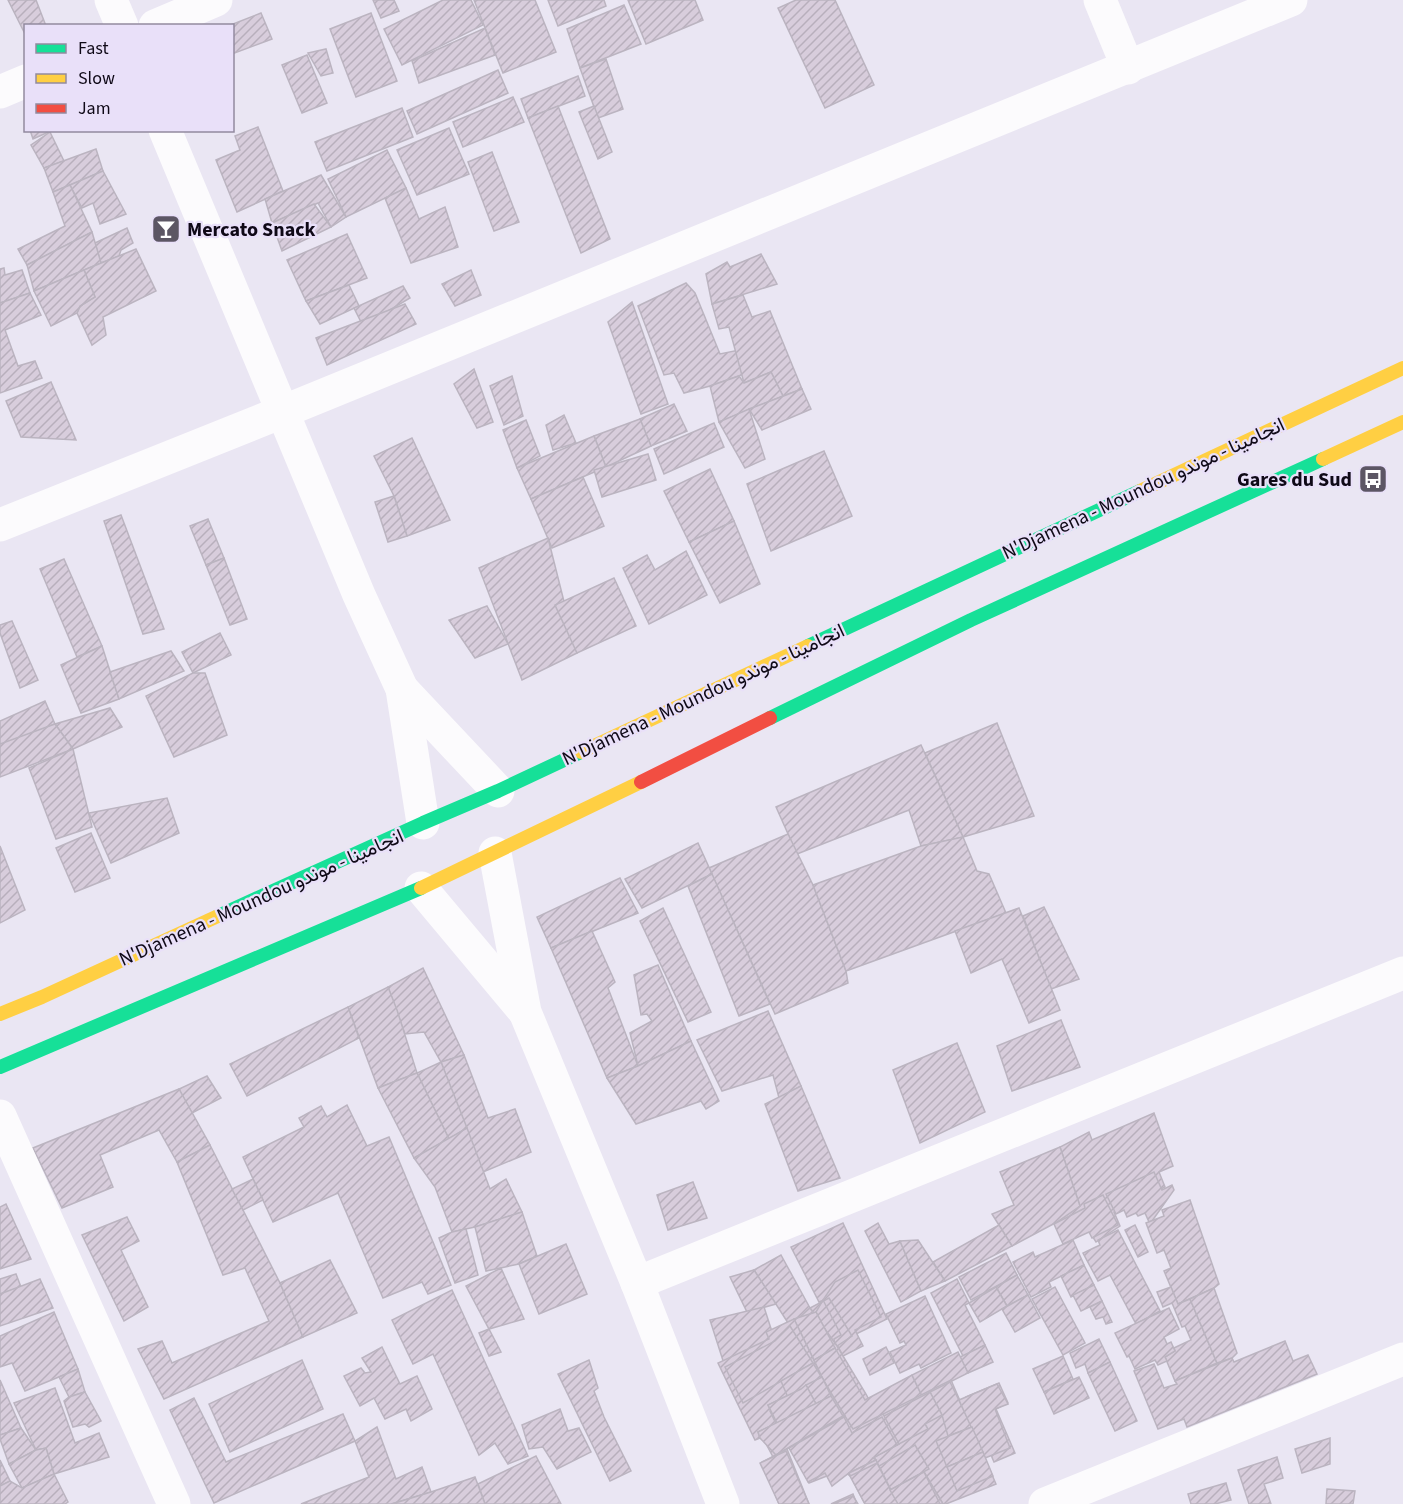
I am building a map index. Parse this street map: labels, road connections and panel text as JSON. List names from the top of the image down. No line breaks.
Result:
{"streets":{"main road":["N'Djamena - Moundou انجامينا - موندو"]},"places":{"bar":["Mercato Snack"],"bus stop":["Gares du Sud"]},"legend":["Fast","Slow","Jam"]}
